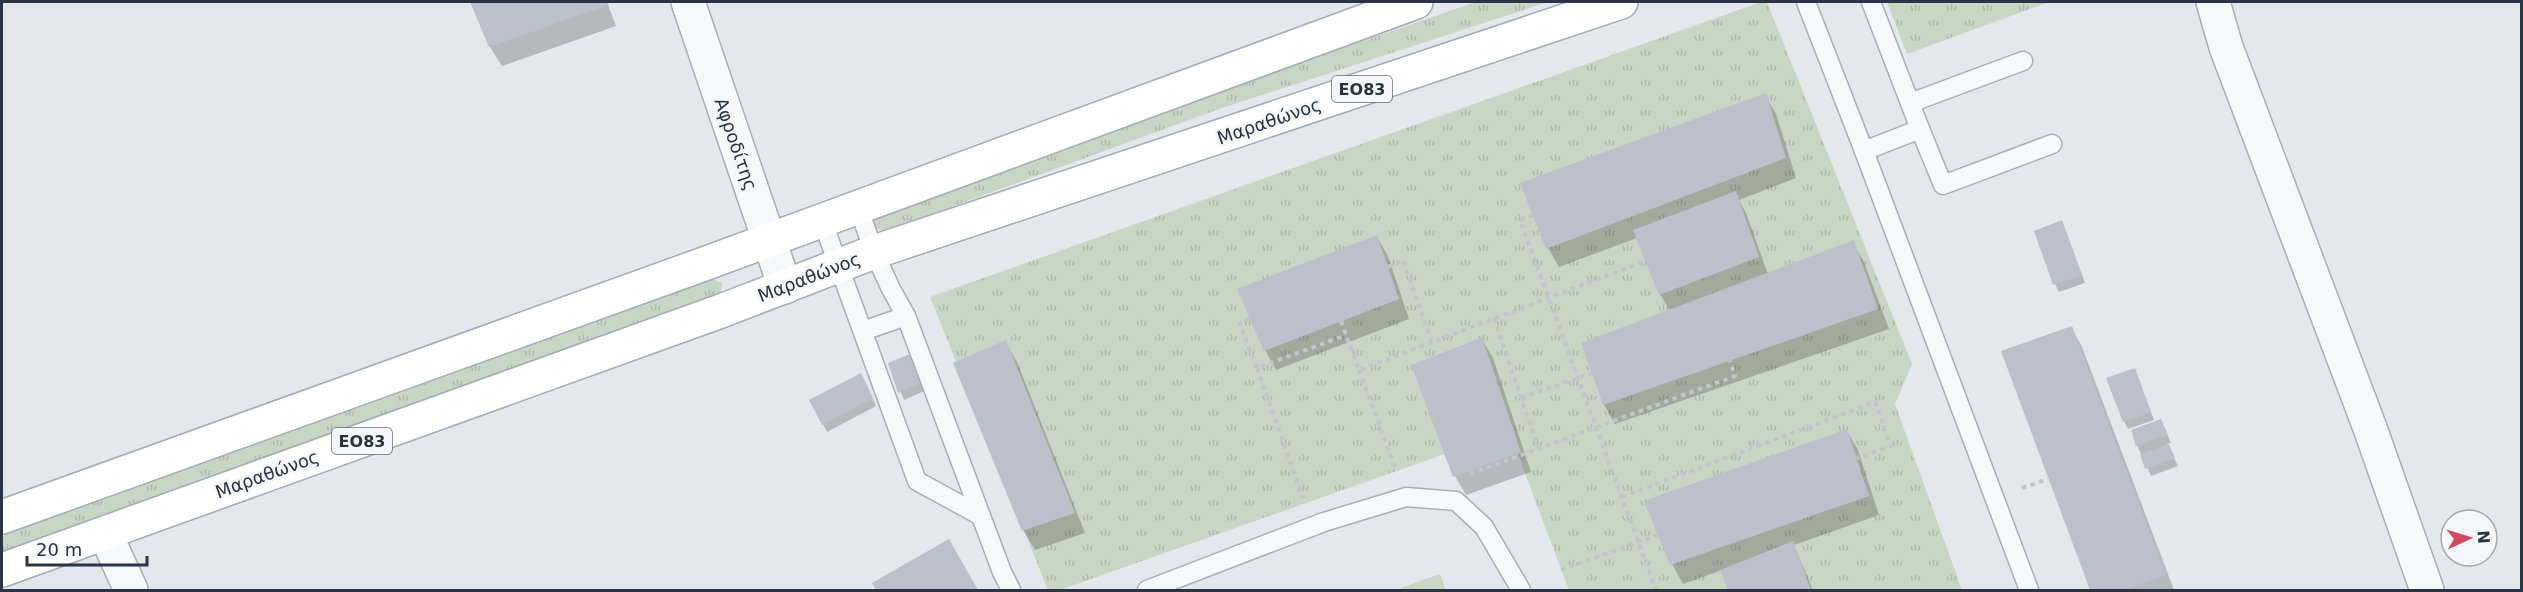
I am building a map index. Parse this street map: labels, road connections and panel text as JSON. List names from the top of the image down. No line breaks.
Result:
{"streets":{"main road":["ΕΟ83","Μαραθώνος"],"street":["Αφροδίτης"]},"crossings":[["Μαραθώνος","Αφροδίτης"]],"scale_bar":"20 m","north":"right"}
